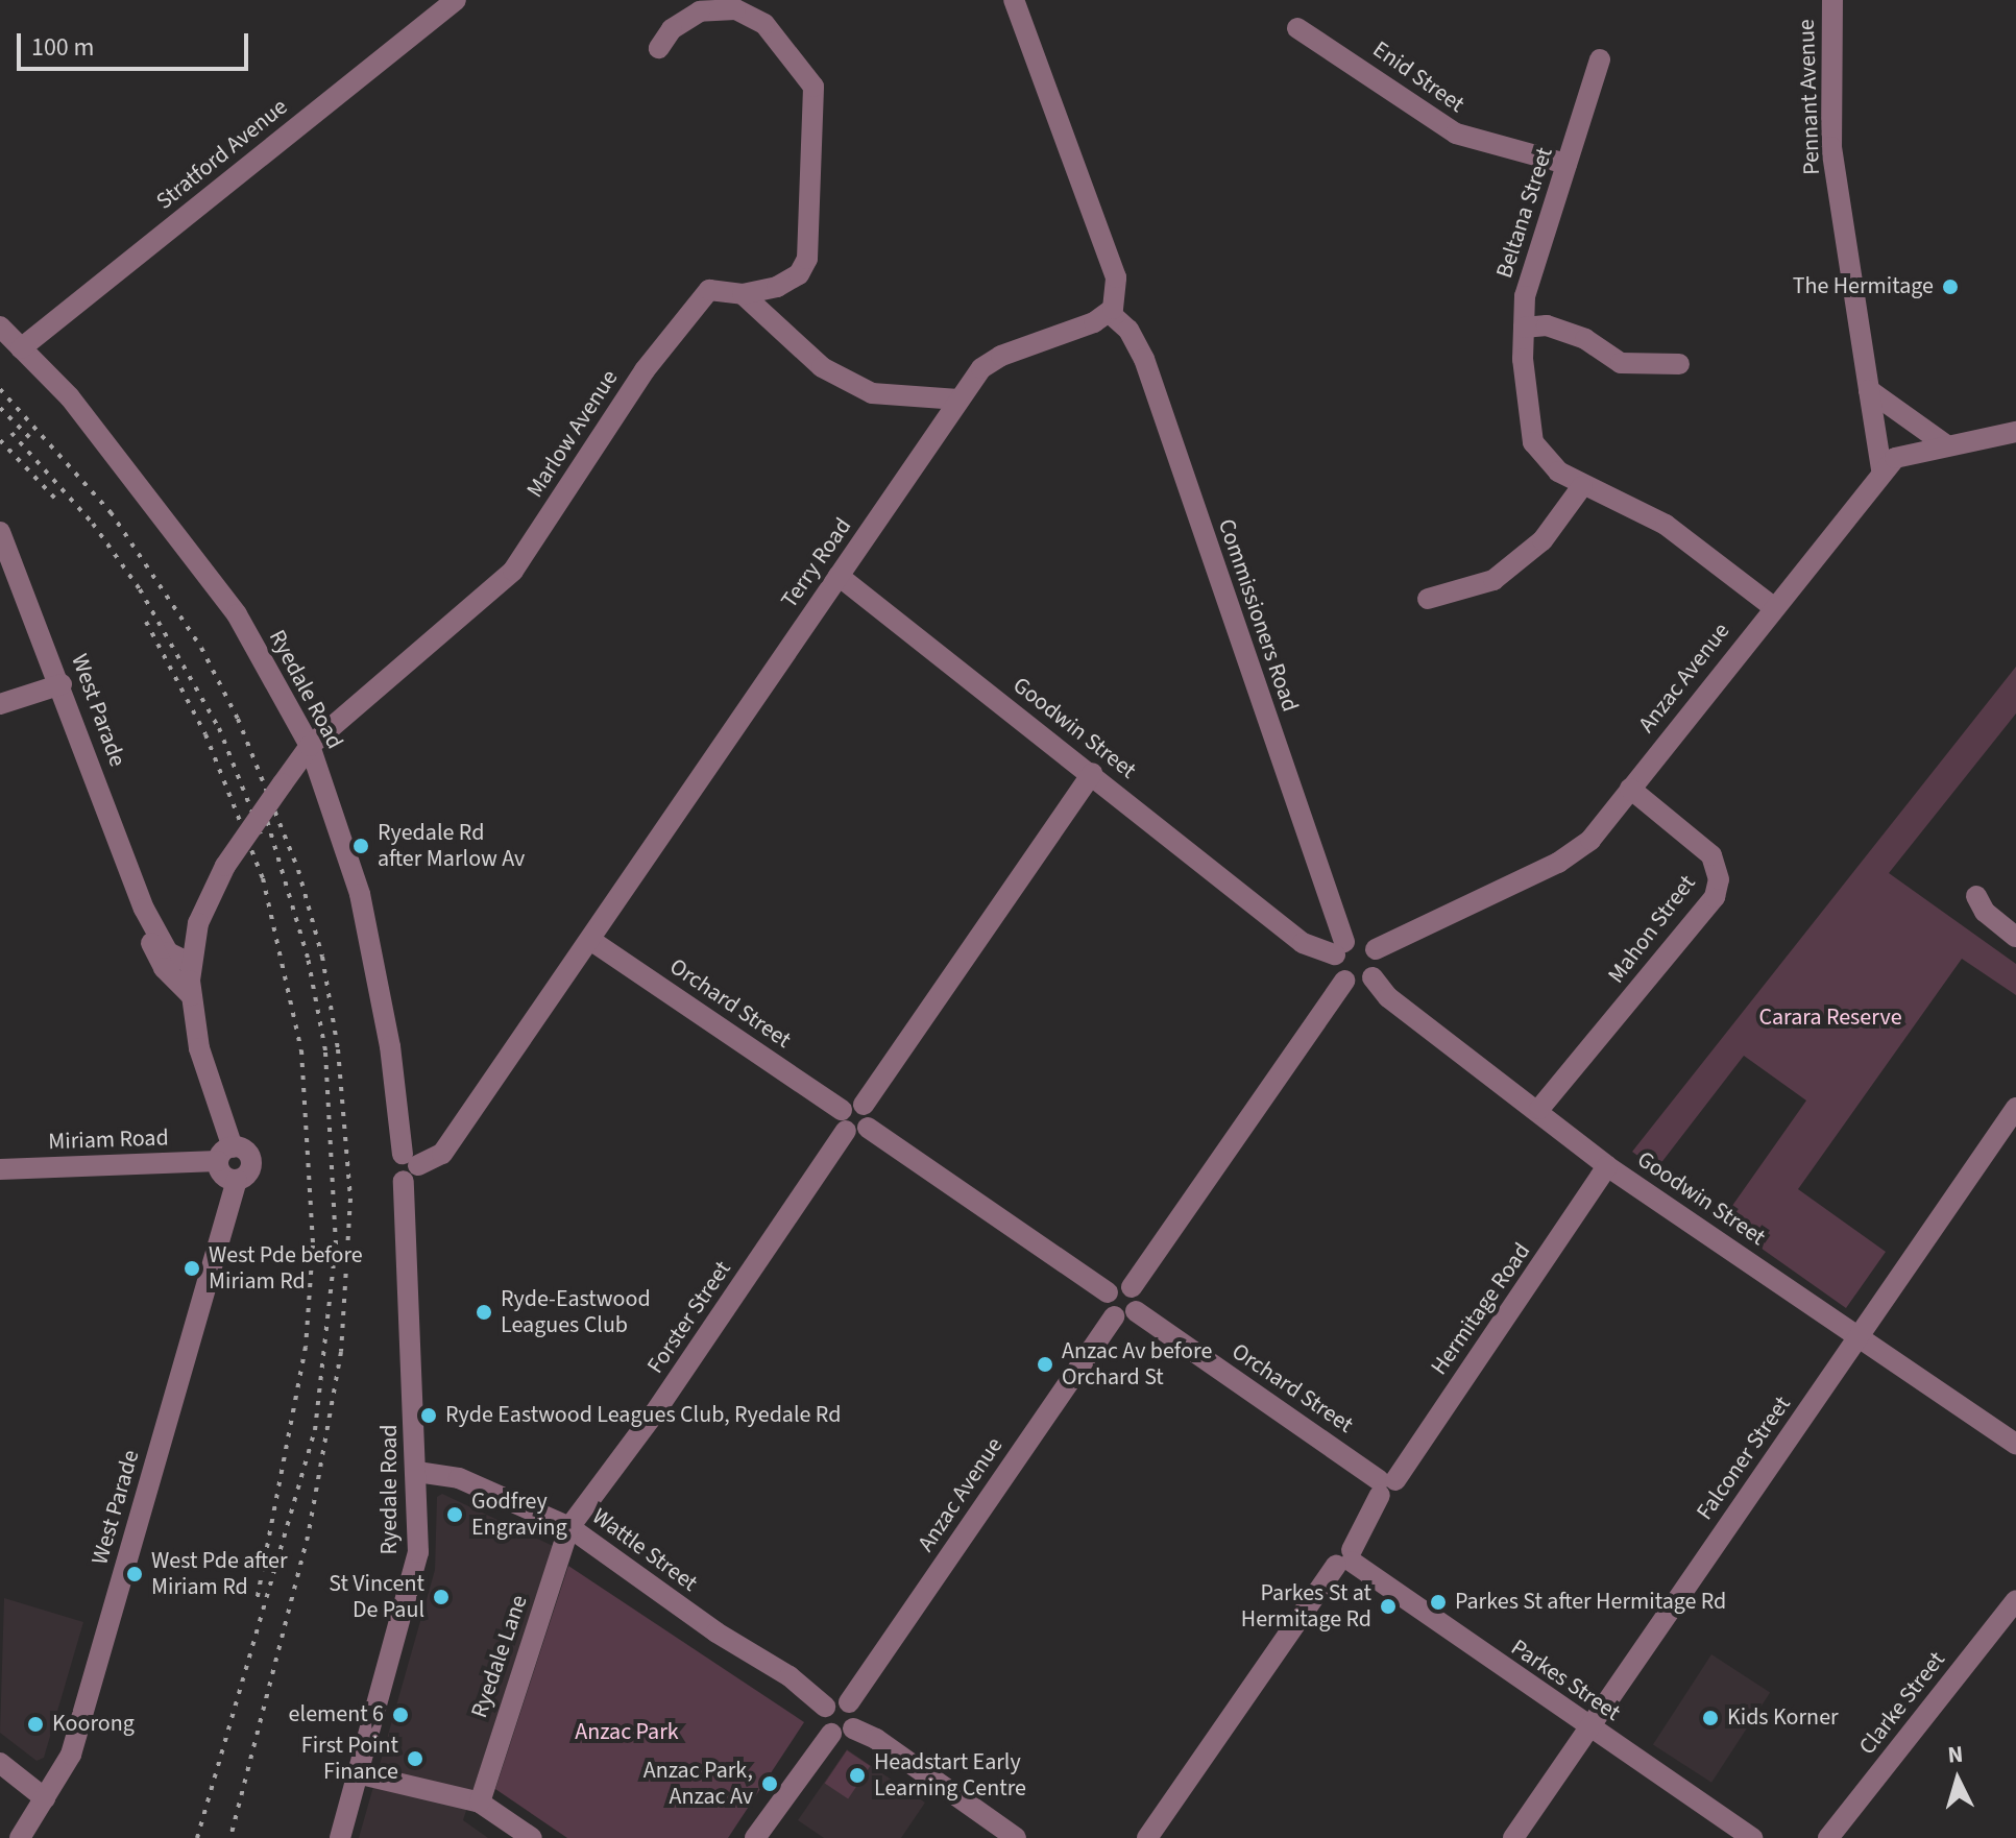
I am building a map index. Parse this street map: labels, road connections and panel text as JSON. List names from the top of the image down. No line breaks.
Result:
{"streets":{"street":["Enid Street","Pennant Avenue","Stratford Avenue","Beltana Street","Marlow Avenue","Terry Road","Commissioners Road","Anzac Avenue","Ryedale Road","West Parade","Goodwin Street","Mahon Street","Orchard Street","Miriam Road","Hermitage Road","Forster Street","Falconer Street","Wattle Street","Ryedale Lane","Parkes Street","Clarke Street"]},"crossings":[["Enid Street","Beltana Street"],["Pennant Avenue","Anzac Avenue"],["Stratford Avenue","Ryedale Road"],["Beltana Street","Anzac Avenue"],["Marlow Avenue","Ryedale Road"],["Marlow Avenue","West Parade"],["Terry Road","Commissioners Road"],["Terry Road","Ryedale Road"],["Terry Road","Goodwin Street"],["Terry Road","Orchard Street"],["Commissioners Road","Anzac Avenue"],["Commissioners Road","Goodwin Street"],["Anzac Avenue","Goodwin Street"],["Anzac Avenue","Mahon Street"],["Anzac Avenue","Orchard Street"],["Anzac Avenue","Wattle Street"],["Ryedale Road","Wattle Street"],["West Parade","Miriam Road"],["Goodwin Street","Mahon Street"],["Goodwin Street","Hermitage Road"],["Goodwin Street","Falconer Street"],["Orchard Street","Hermitage Road"],["Orchard Street","Forster Street"],["Hermitage Road","Parkes Street"],["Forster Street","Wattle Street"],["Forster Street","Ryedale Lane"],["Falconer Street","Parkes Street"],["Wattle Street","Ryedale Lane"]],"parks":["Carara Reserve","Anzac Park"],"places":["The Hermitage","Ryedale Rd after Marlow Av","West Pde before Miriam Rd","Ryde-Eastwood Leagues Club","Anzac Av before Orchard St","Ryde Eastwood Leagues Club, Ryedale Rd","Godfrey Engraving","West Pde after Miriam Rd","St Vincent De Paul","Parkes St after Hermitage Rd","Parkes St at Hermitage Rd","element 6","Kids Korner","Koorong","First Point Finance","Headstart Early Learning Centre","Anzac Park, Anzac Av"],"scale_bar":"100 m","north":"top"}
